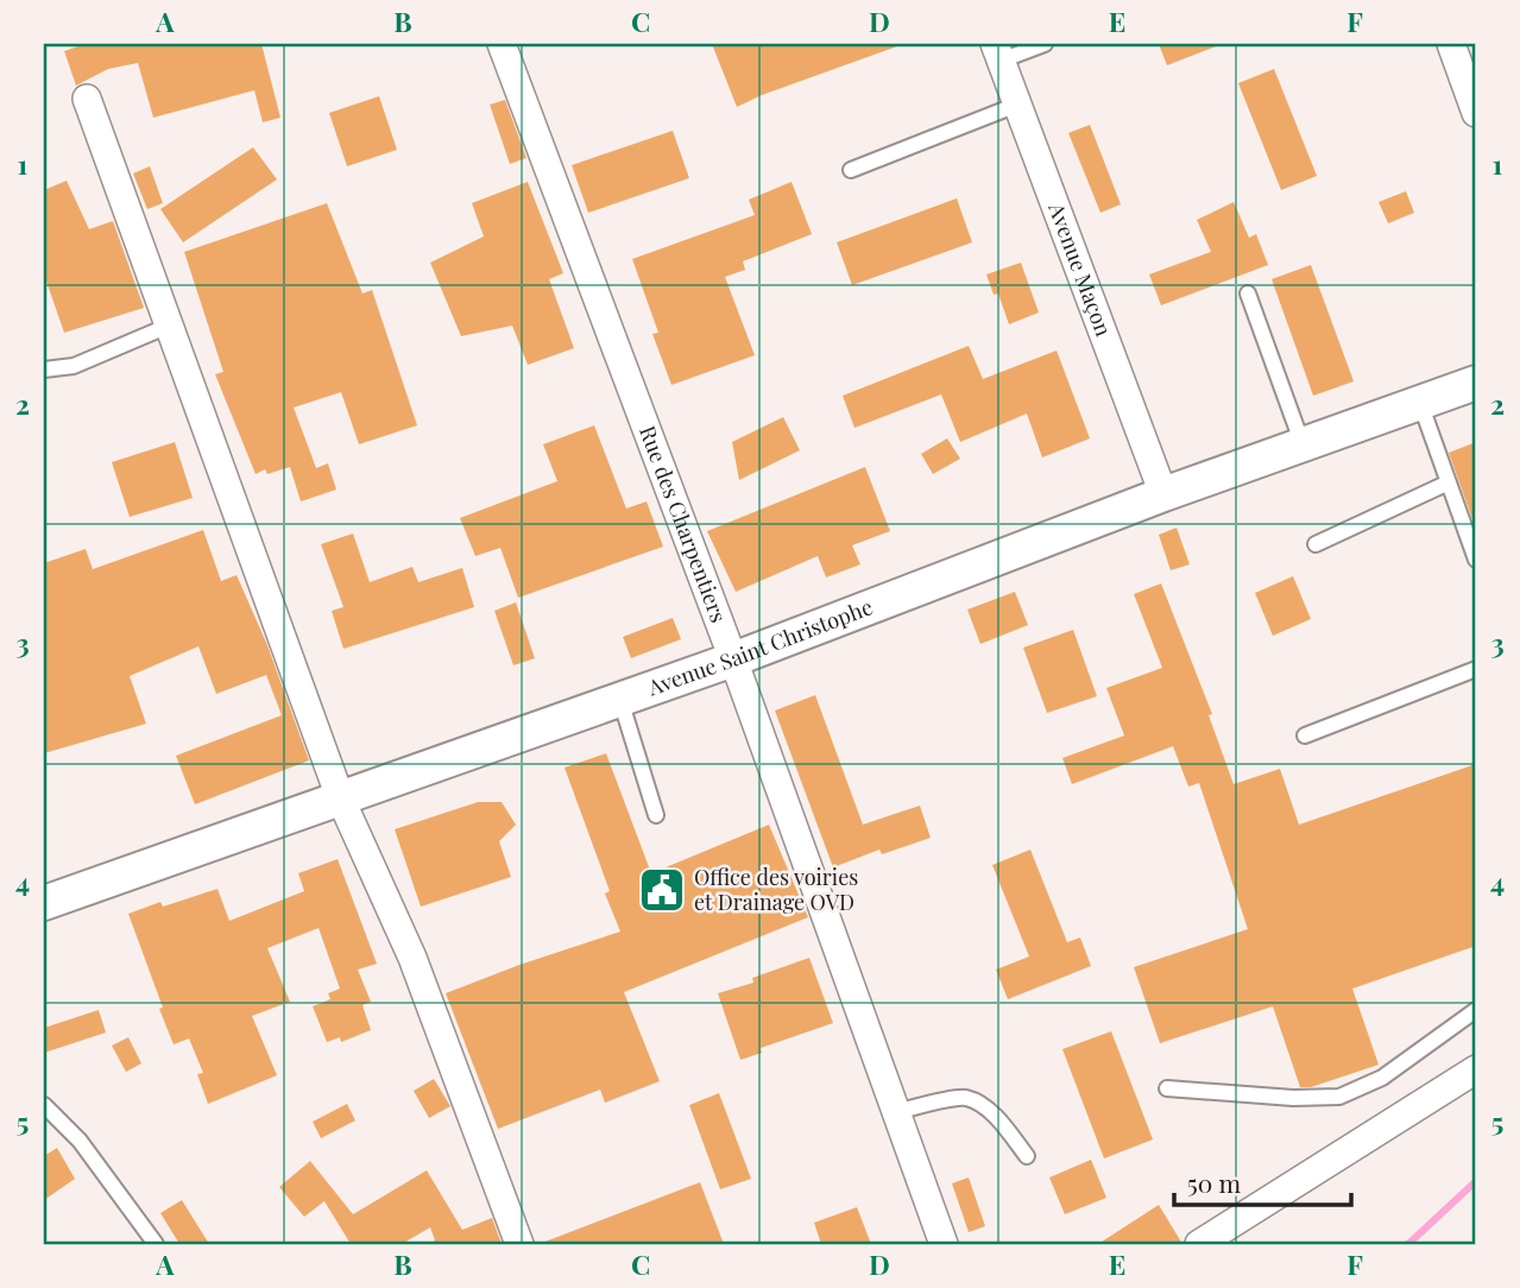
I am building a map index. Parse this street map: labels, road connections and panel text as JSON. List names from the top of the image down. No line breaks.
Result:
{"streets":{"street":["Avenue Maçon","Rue des Charpentiers","Avenue Saint Christophe"]},"crossings":[["Avenue Maçon","Avenue Saint Christophe"],["Rue des Charpentiers","Avenue Saint Christophe"]],"places":{"public building":["Office des voiries et Drainage OVD"]},"scale_bar":"50 m","grid":{"columns":["A","B","C","D","E","F"],"rows":["1","2","3","4","5"]}}
